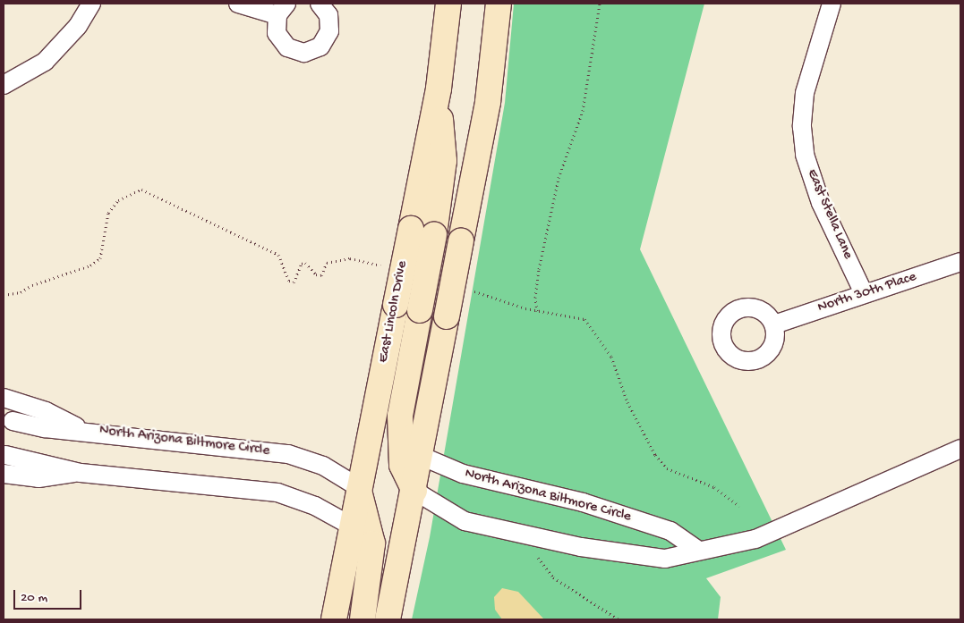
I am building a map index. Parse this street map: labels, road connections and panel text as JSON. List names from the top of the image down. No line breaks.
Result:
{"streets":{"main road":["East Lincoln Drive"],"street":["East Stella Lane","North 30th Place","North Arizona Biltmore Circle"]},"crossings":[["East Stella Lane","North 30th Place"],["East Lincoln Drive","North Arizona Biltmore Circle"]],"scale_bar":"20 m"}
